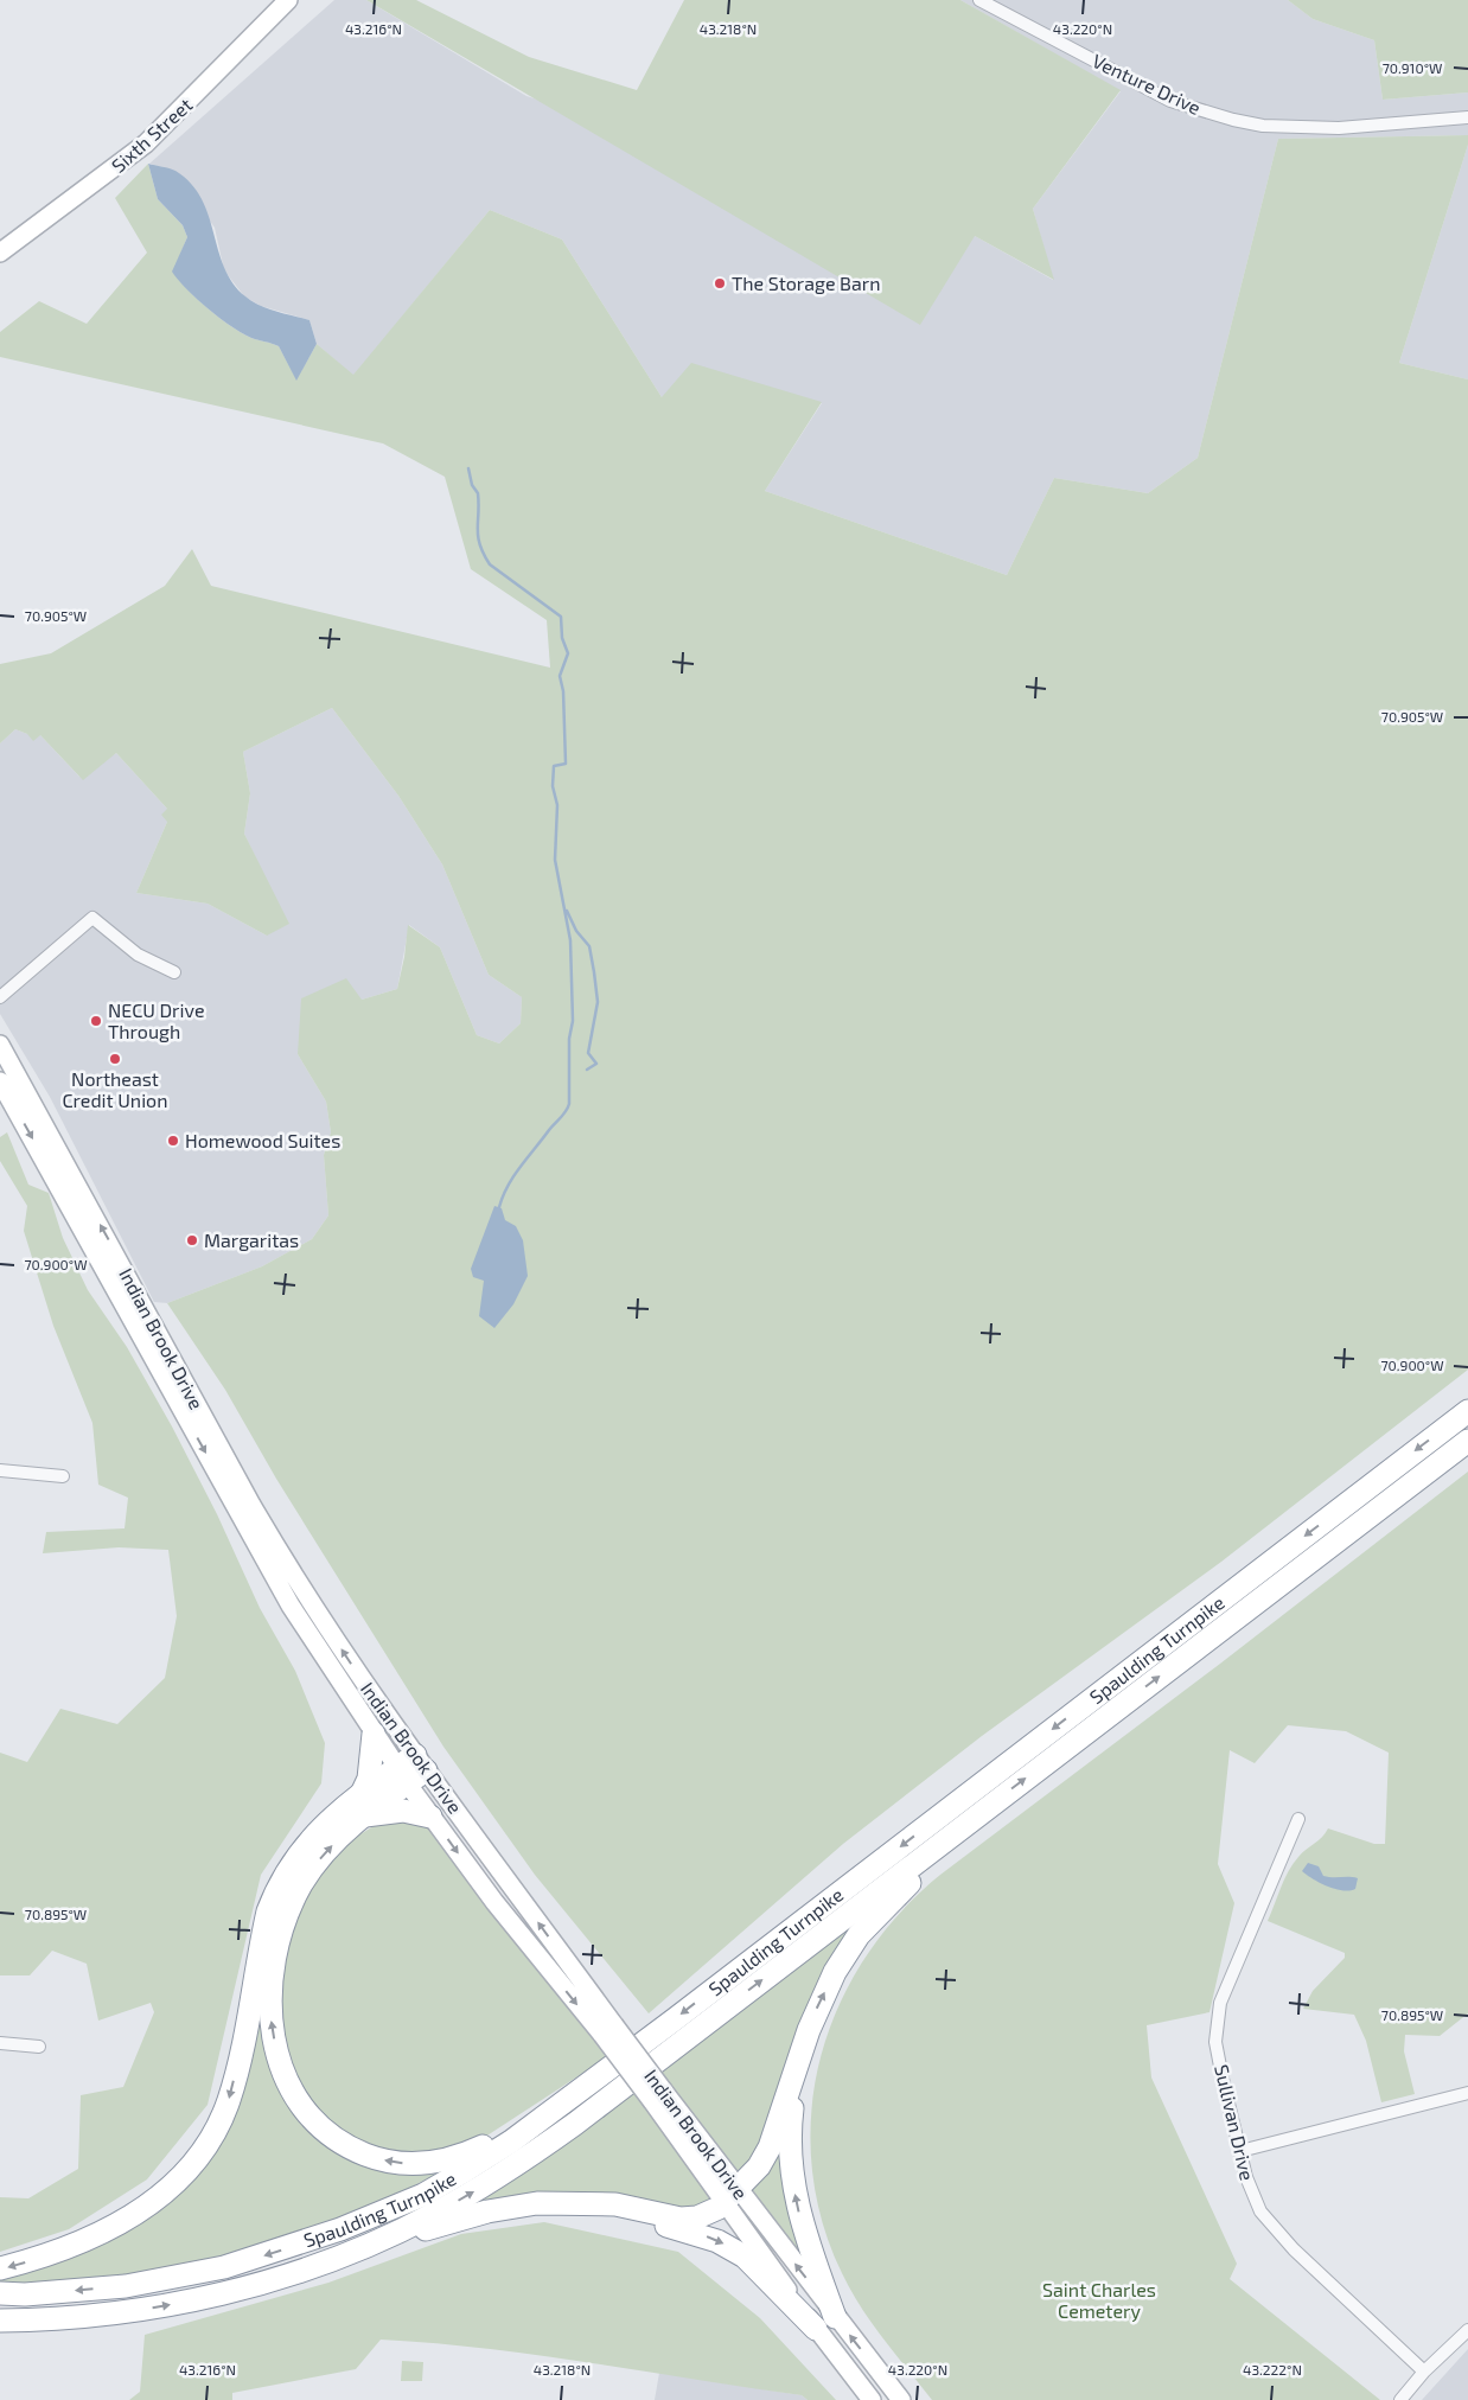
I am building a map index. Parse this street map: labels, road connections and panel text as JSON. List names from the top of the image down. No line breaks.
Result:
{"streets":{"highway":["Spaulding Turnpike"],"main road":["Sixth Street","Indian Brook Drive"],"street":["Venture Drive","Sullivan Drive"]},"parks":["Saint Charles Cemetery"],"places":["The Storage Barn","NECU Drive Through","Northeast Credit Union","Homewood Suites","Margaritas"],"coordinates":["43.216°N","43.218°N","43.220°N","70.910°W","70.905°W","70.900°W","70.895°W","43.222°N"]}
